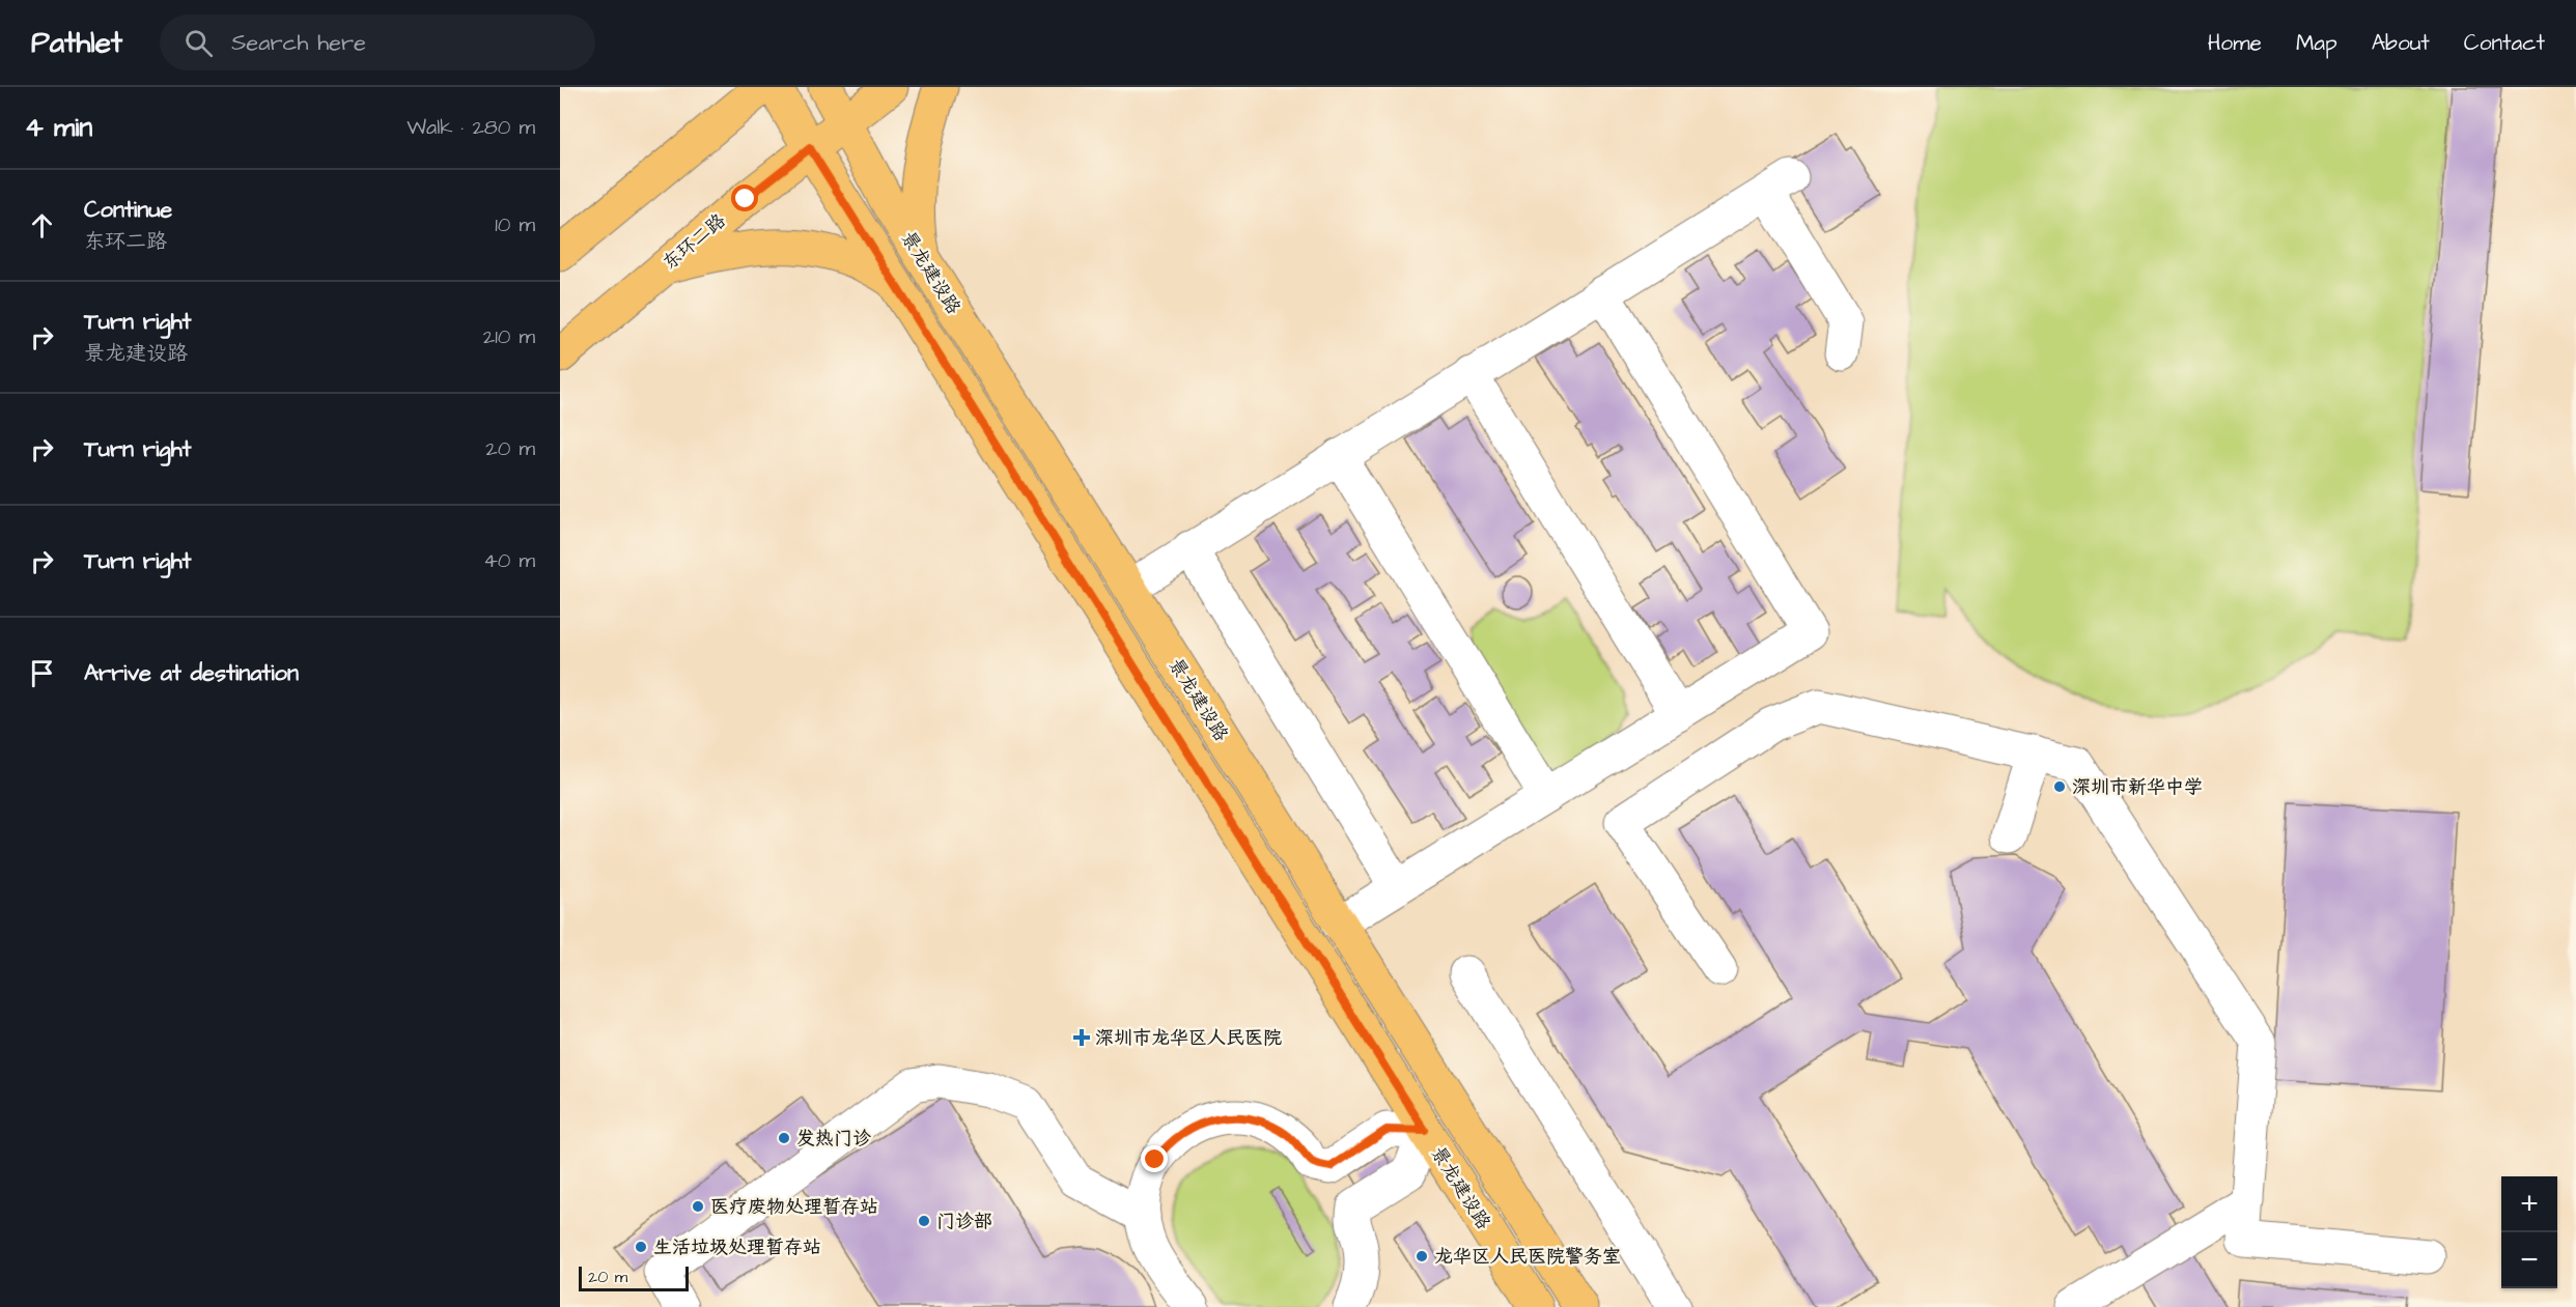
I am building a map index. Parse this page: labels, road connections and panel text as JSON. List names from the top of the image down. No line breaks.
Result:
{"streets":{"main road":["东环二路","景龙建设路"]},"crossings":[["东环二路","景龙建设路"]],"places":{"other":["深圳市新华中学","发热门诊","医疗废物处理暂存站","门诊部","生活垃圾处理暂存站","龙华区人民医院警务室"],"health":["深圳市龙华区人民医院"]},"scale_bar":"20 m","page":{"header":"Pathlet","search":"Search here","nav":["Home","Map","About","Contact"],"heading":["4 min","Walk · 280 m"],"list":[["Continue","东环二路","10 m"],["Turn right","景龙建设路","210 m"],["Turn right","20 m"],["Turn right","40 m"],"Arrive at destination"],"map_buttons":["+","−"],"scale":"20 m"}}
